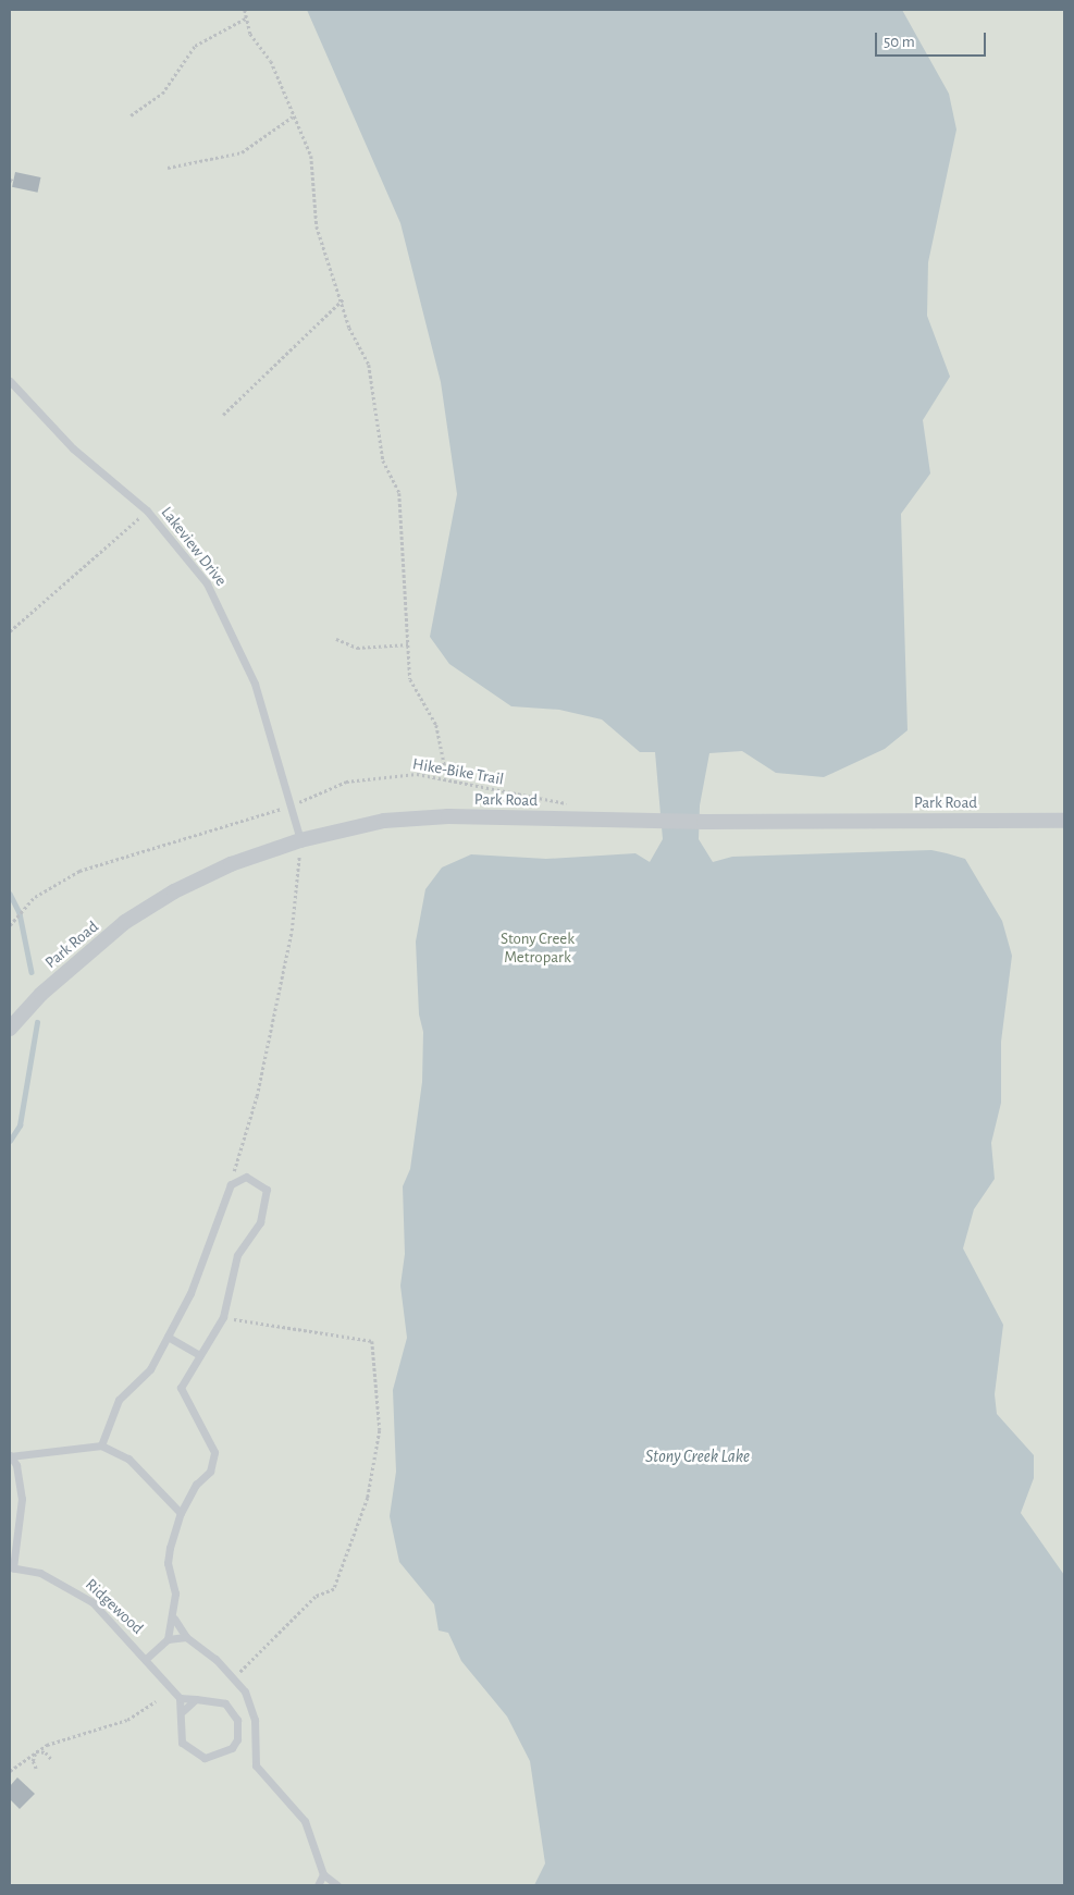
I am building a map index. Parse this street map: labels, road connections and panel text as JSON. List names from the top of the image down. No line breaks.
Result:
{"streets":{"street":["Park Road"],"lane":["Lakeview Drive","Ridgewood"],"path":["Hike-Bike Trail"]},"crossings":[["Lakeview Drive","Park Road"]],"water":["Stony Creek Lake"],"parks":["Stony Creek Metropark"],"scale_bar":"50 m"}
